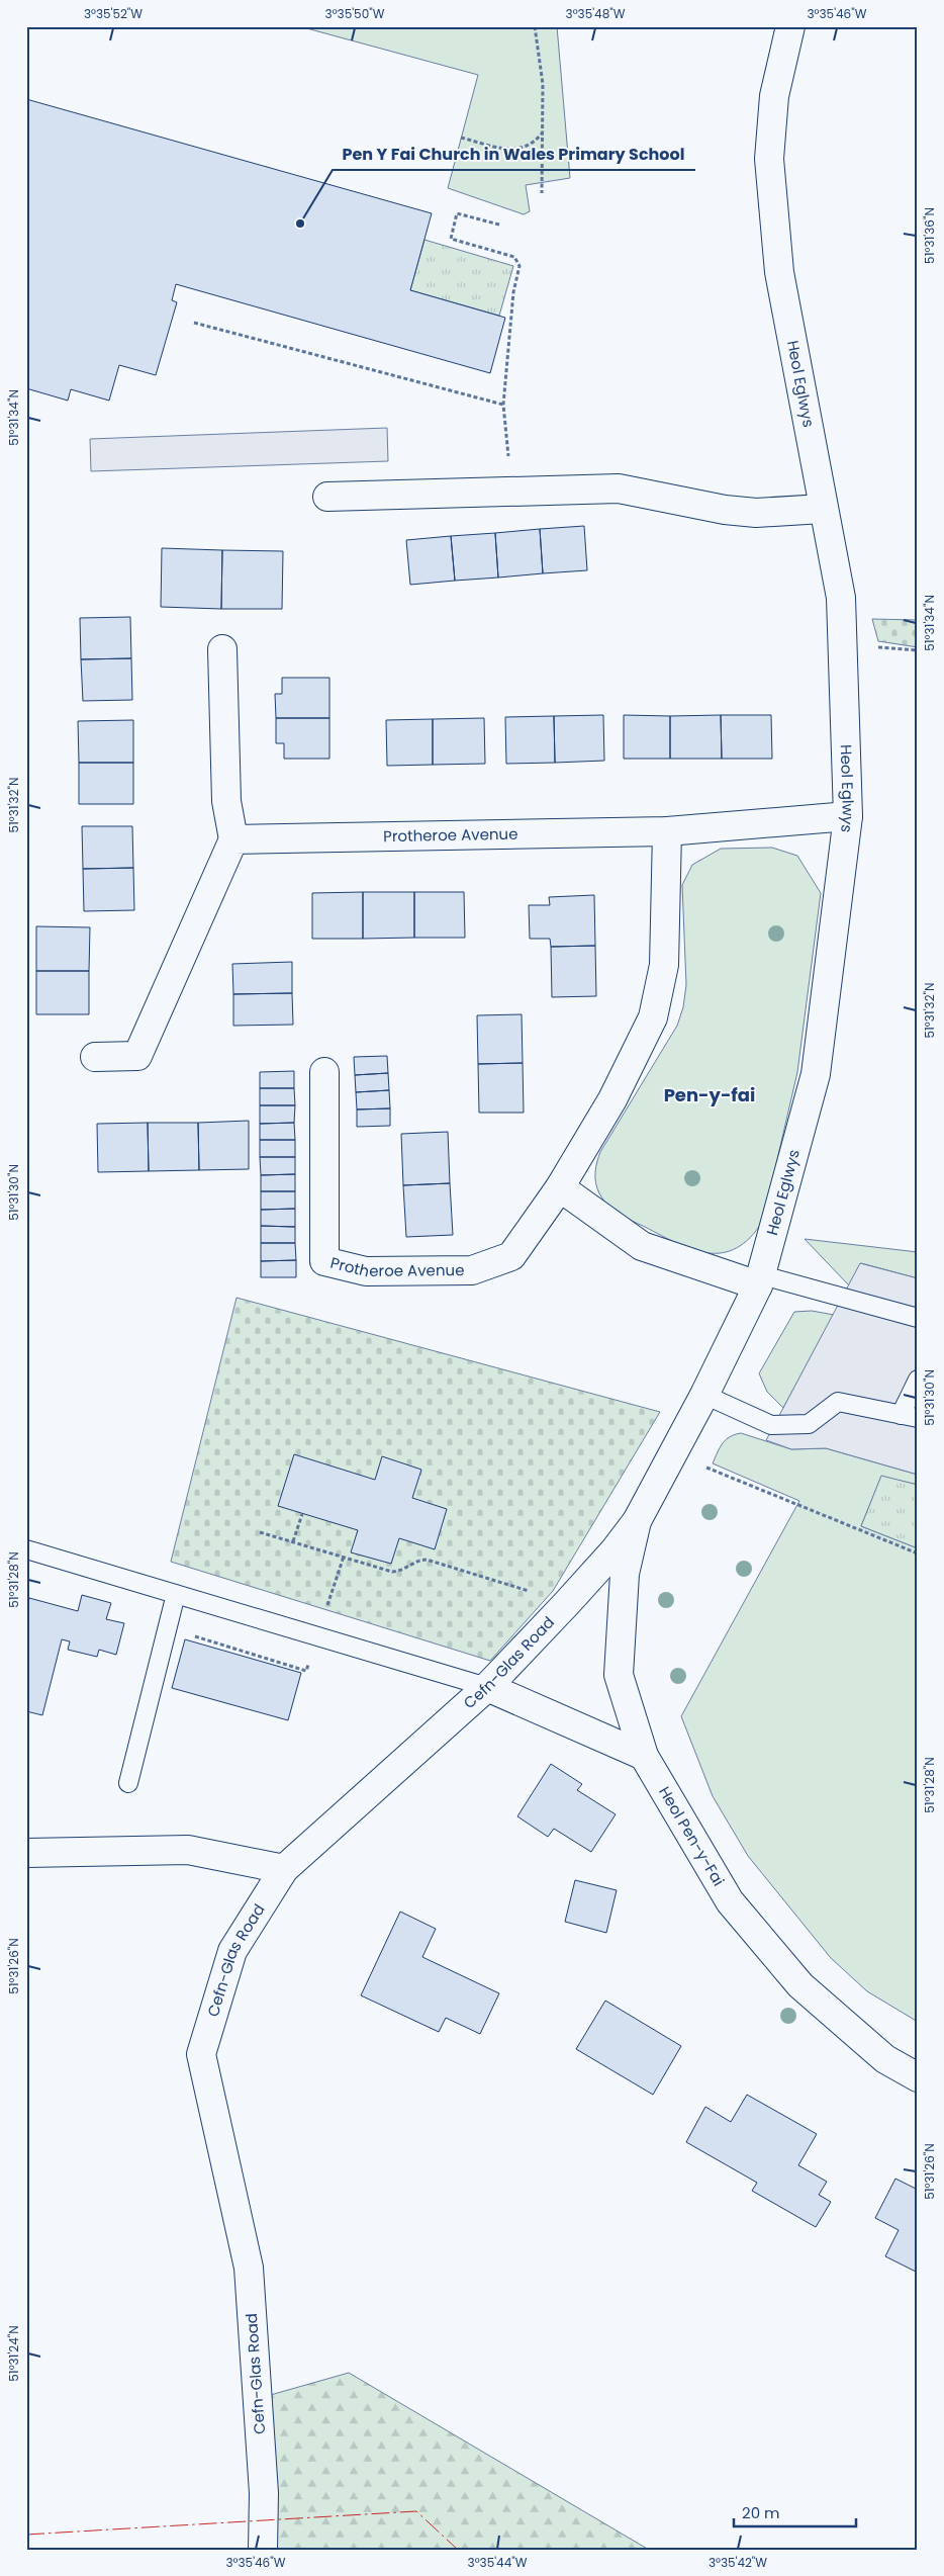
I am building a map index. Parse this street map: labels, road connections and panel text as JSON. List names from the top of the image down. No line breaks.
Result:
{"streets":{"street":["Heol Eglwys","Protheroe Avenue","Cefn-Glas Road","Heol Pen-y-Fai"]},"crossings":[["Heol Eglwys","Protheroe Avenue"],["Heol Eglwys","Cefn-Glas Road"],["Heol Eglwys","Heol Pen-y-Fai"],["Cefn-Glas Road","Heol Pen-y-Fai"]],"districts":["Pen-y-fai"],"places":["Pen Y Fai Church in Wales Primary School"],"scale_bar":"20 m","coordinates":["3°35'52\"W","3°35'50\"W","3°35'48\"W","3°35'46\"W","51°31'36\"N","51°31'34\"N","51°31'32\"N","51°31'30\"N","51°31'28\"N","51°31'26\"N","51°31'24\"N","3°35'44\"W","3°35'42\"W"]}
